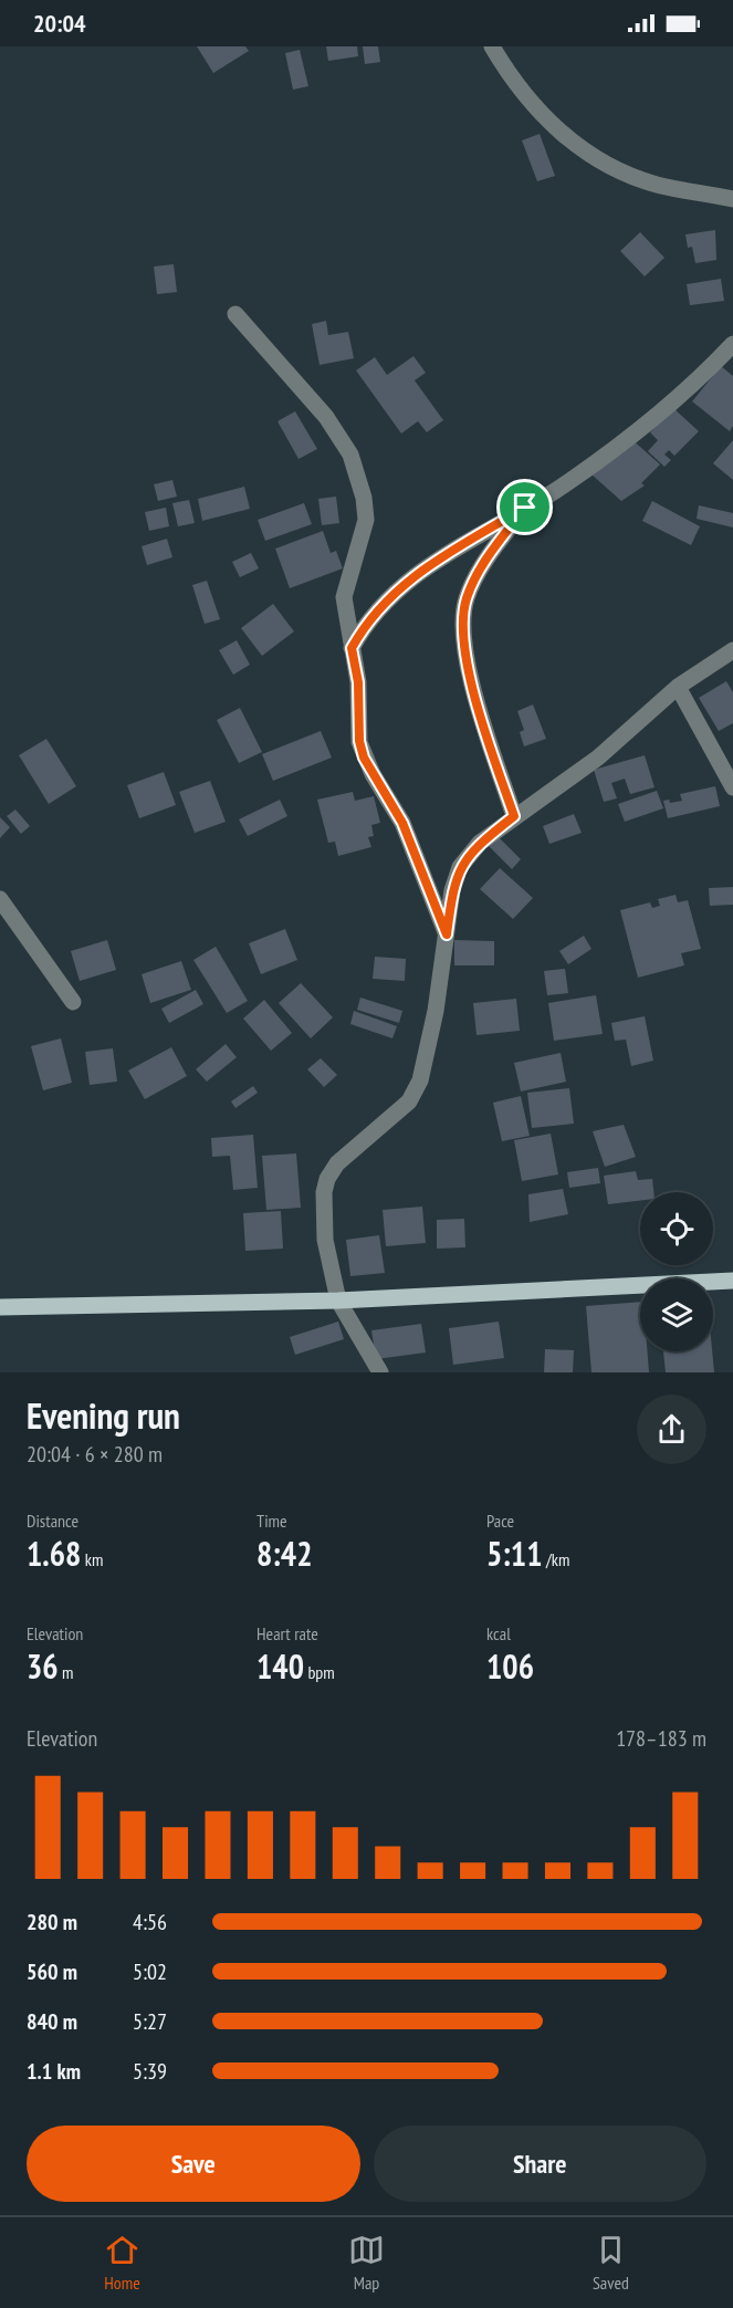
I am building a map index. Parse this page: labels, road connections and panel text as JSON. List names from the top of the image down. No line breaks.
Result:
{"page":{"status":"20:04","heading":["Evening run","20:04 · 6 × 280 m"],"stats":[["Distance","1.68 km"],["Time","8:42"],["Pace","5:11 /km"],["Elevation","36 m"],["Heart rate","140 bpm"],["kcal","106"]],"chart":["Elevation","178–183 m"],"list":[{"name":"280 m","note":"4:56"},{"name":"560 m","note":"5:02"},{"name":"840 m","note":"5:27"},{"name":"1.1 km","note":"5:39"}],"buttons":["Save","Share"],"tabs":["Home","Map","Saved"]}}
